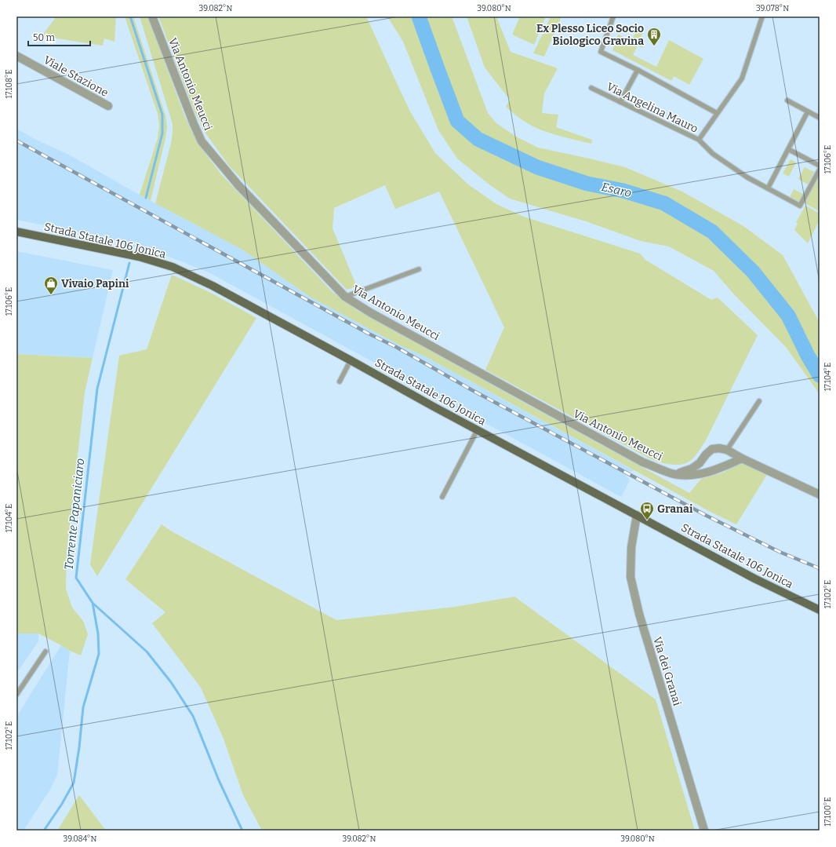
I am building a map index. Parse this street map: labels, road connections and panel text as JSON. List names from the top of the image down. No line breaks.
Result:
{"streets":{"main road":["Strada Statale 106 Jonica"],"street":["Viale Stazione","Via Antonio Meucci","Via dei Granai"],"lane":["Via Angelina Mauro"]},"crossings":[["Strada Statale 106 Jonica","Via dei Granai"]],"water":["Esaro","Torrente Papaniciaro"],"places":{"building":["Ex Plesso Liceo Socio Biologico Gravina"],"shop":["Vivaio Papini"],"bus stop":["Granai"]},"scale_bar":"50 m","coordinates":["39.082°N","39.080°N","39.078°N","17.108°E","17.106°E","17.104°E","17.102°E","17.100°E","39.084°N"]}
